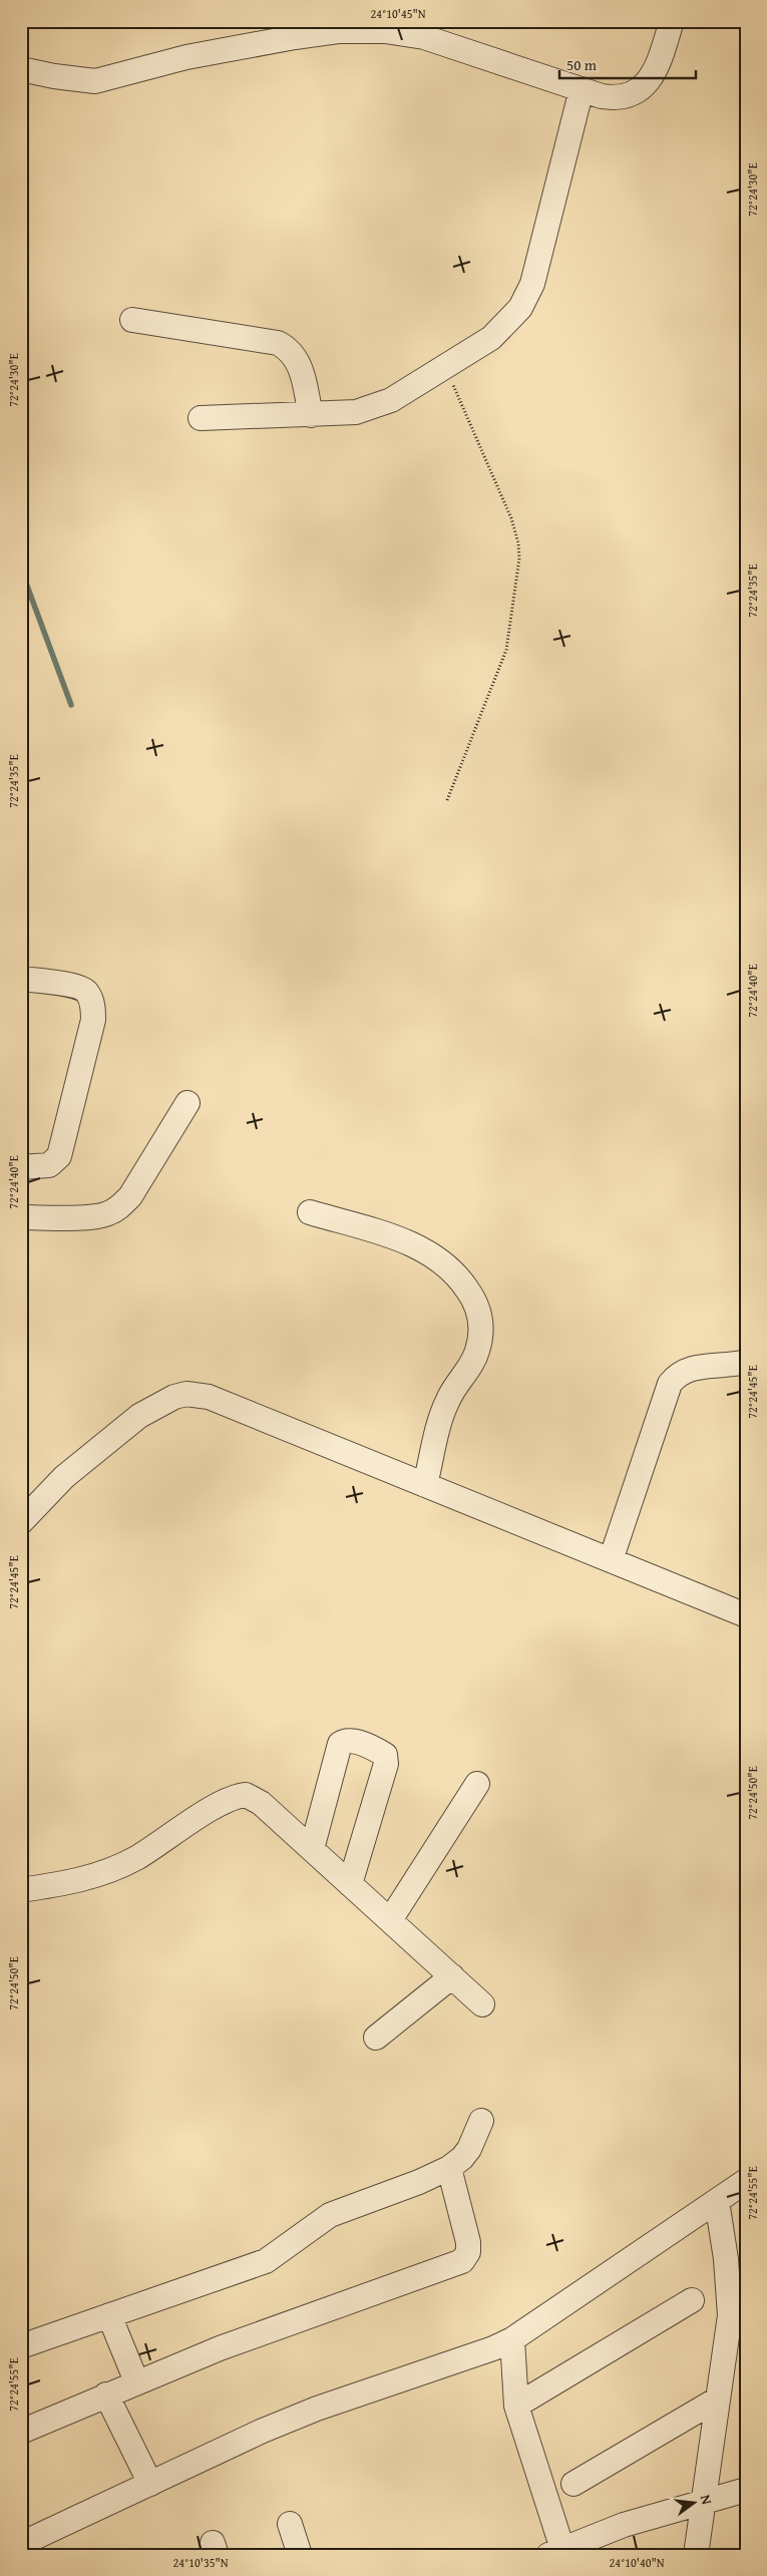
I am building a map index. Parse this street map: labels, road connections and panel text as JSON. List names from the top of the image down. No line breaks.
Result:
{"scale_bar":"50 m","north":"right","coordinates":["24°10'45\"N","72°24'30\"E","72°24'35\"E","72°24'40\"E","72°24'45\"E","72°24'50\"E","72°24'55\"E","24°10'35\"N","24°10'40\"N"]}
